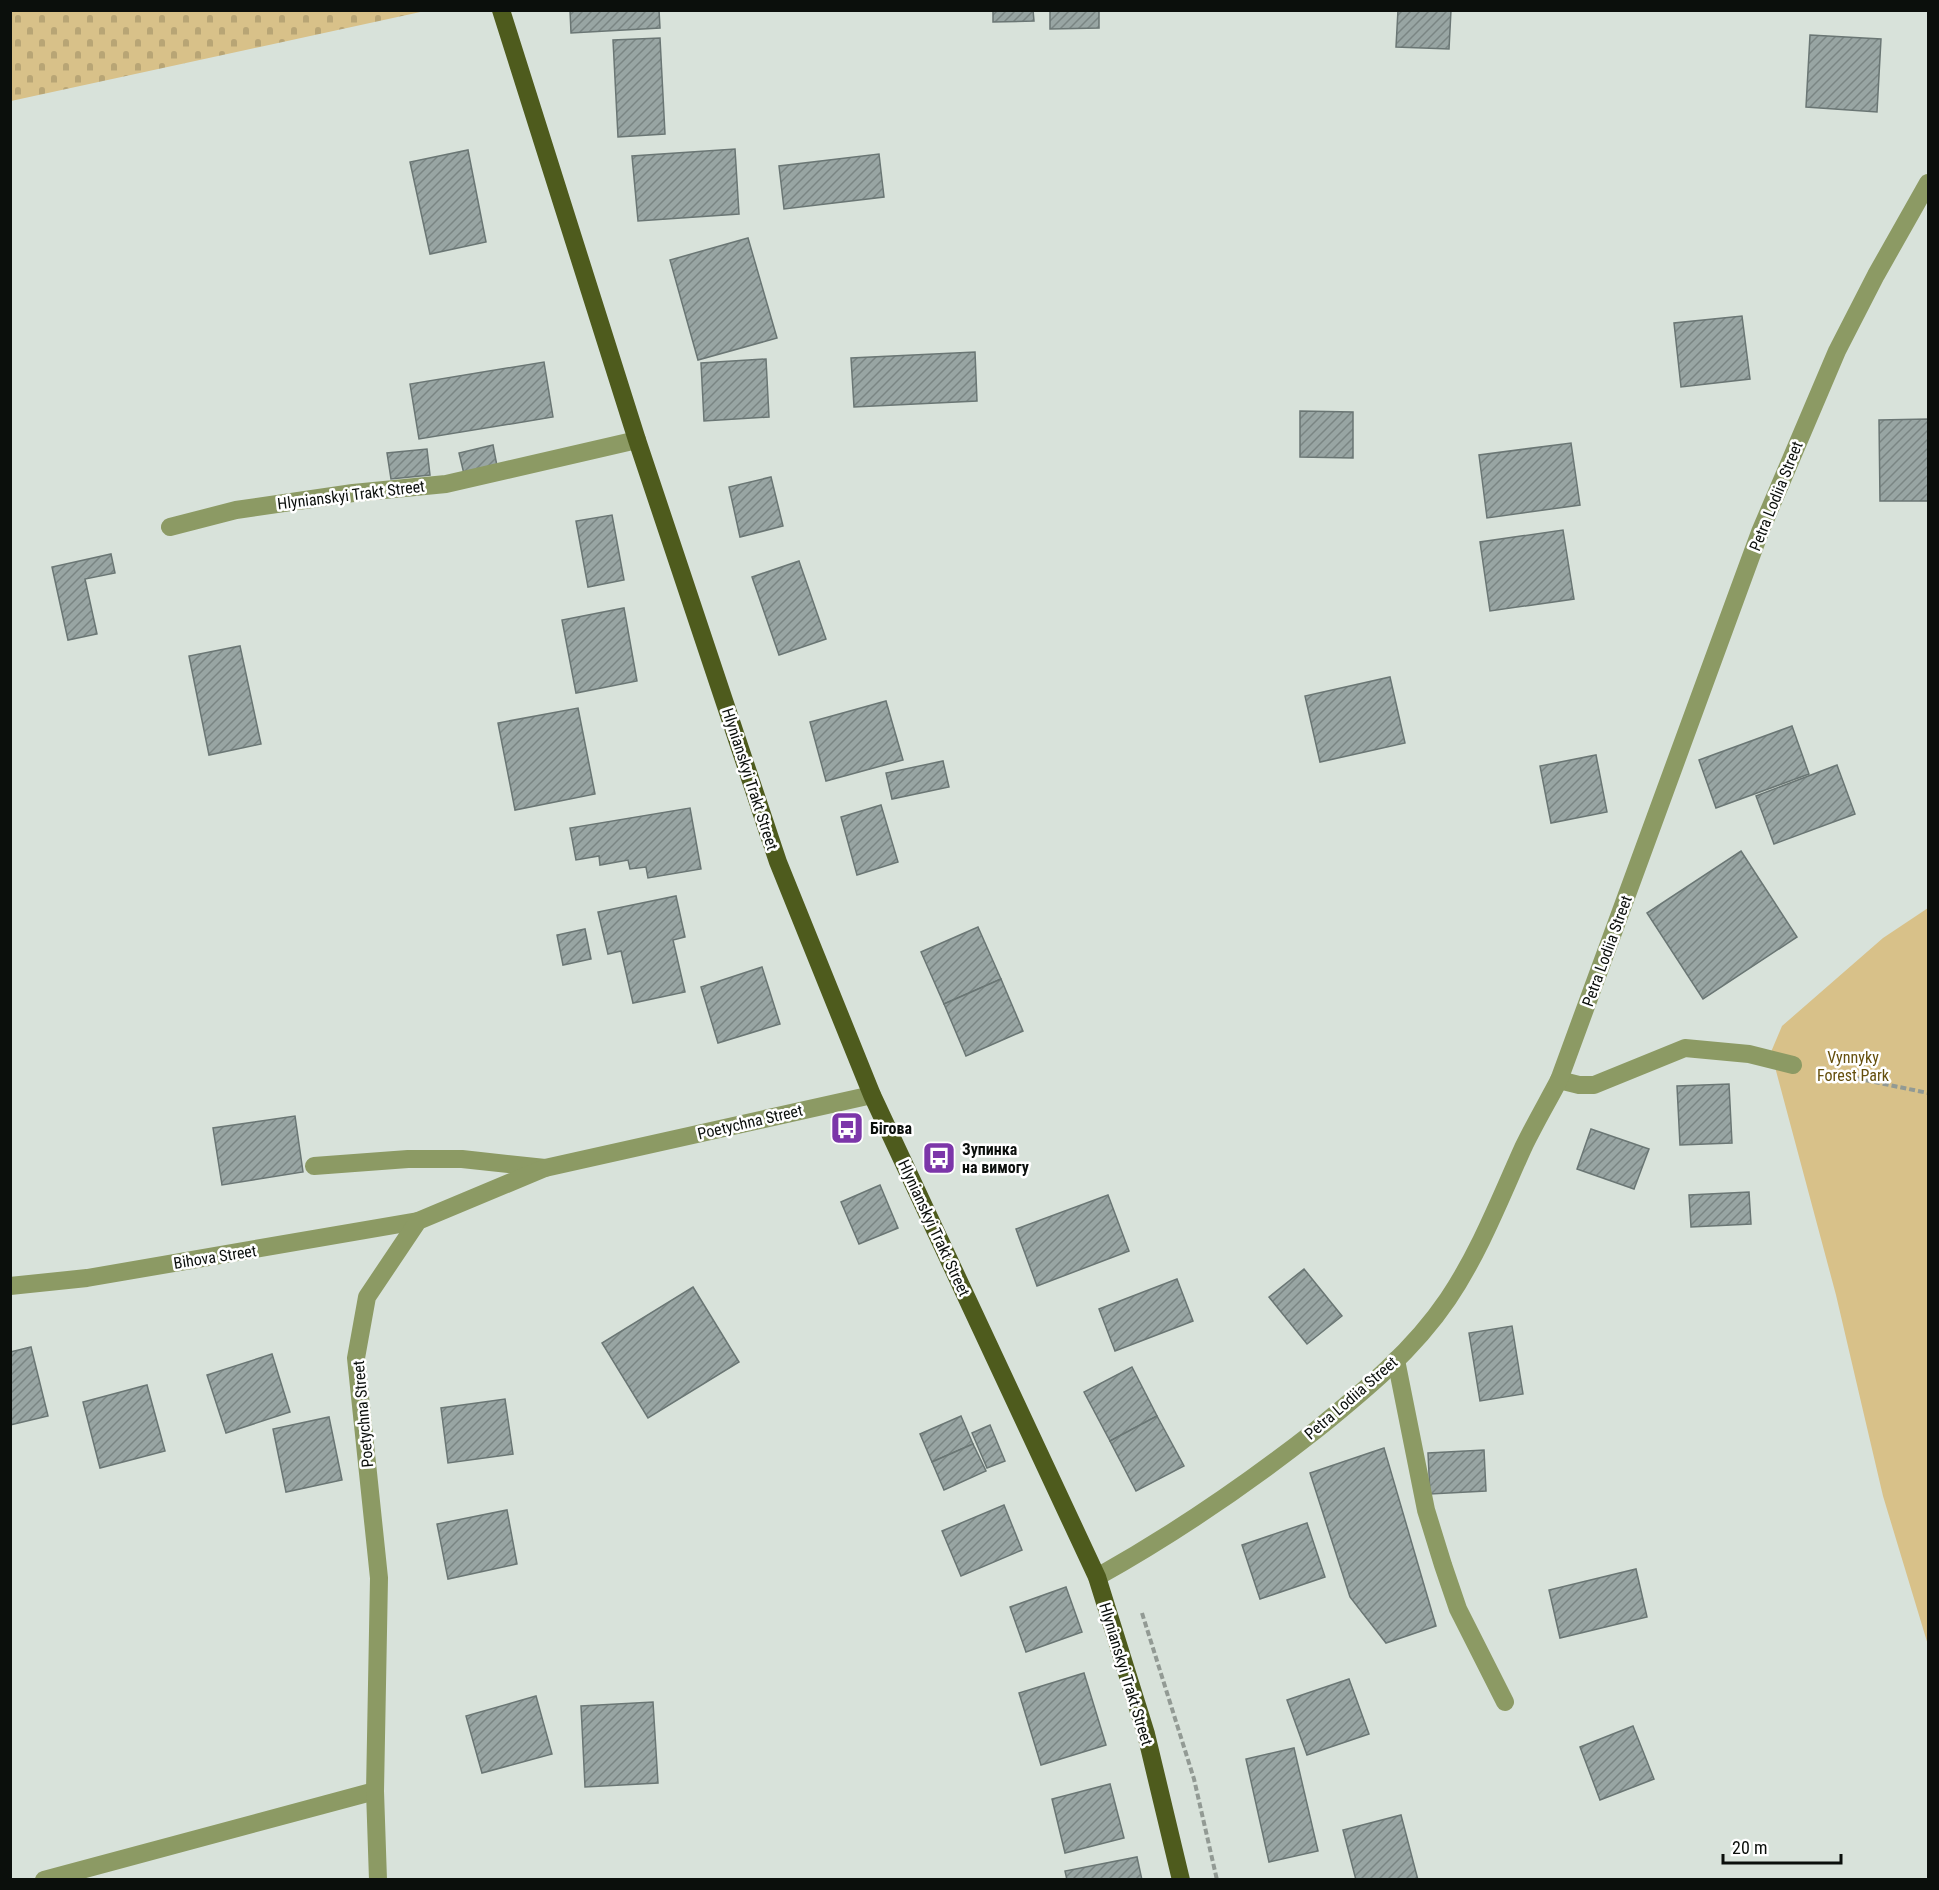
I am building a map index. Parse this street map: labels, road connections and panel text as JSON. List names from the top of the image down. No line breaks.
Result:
{"streets":{"main road":["Hlynianskyi Trakt Street"],"street":["Petra Lodiia Street","Poetychna Street","Bihova Street"]},"crossings":[["Hlynianskyi Trakt Street","Petra Lodiia Street"],["Hlynianskyi Trakt Street","Poetychna Street"],["Poetychna Street","Bihova Street"]],"parks":["Vynnyky Forest Park"],"places":{"bus stop":["Бігова","Зупинка на вимогу"]},"scale_bar":"20 m"}
